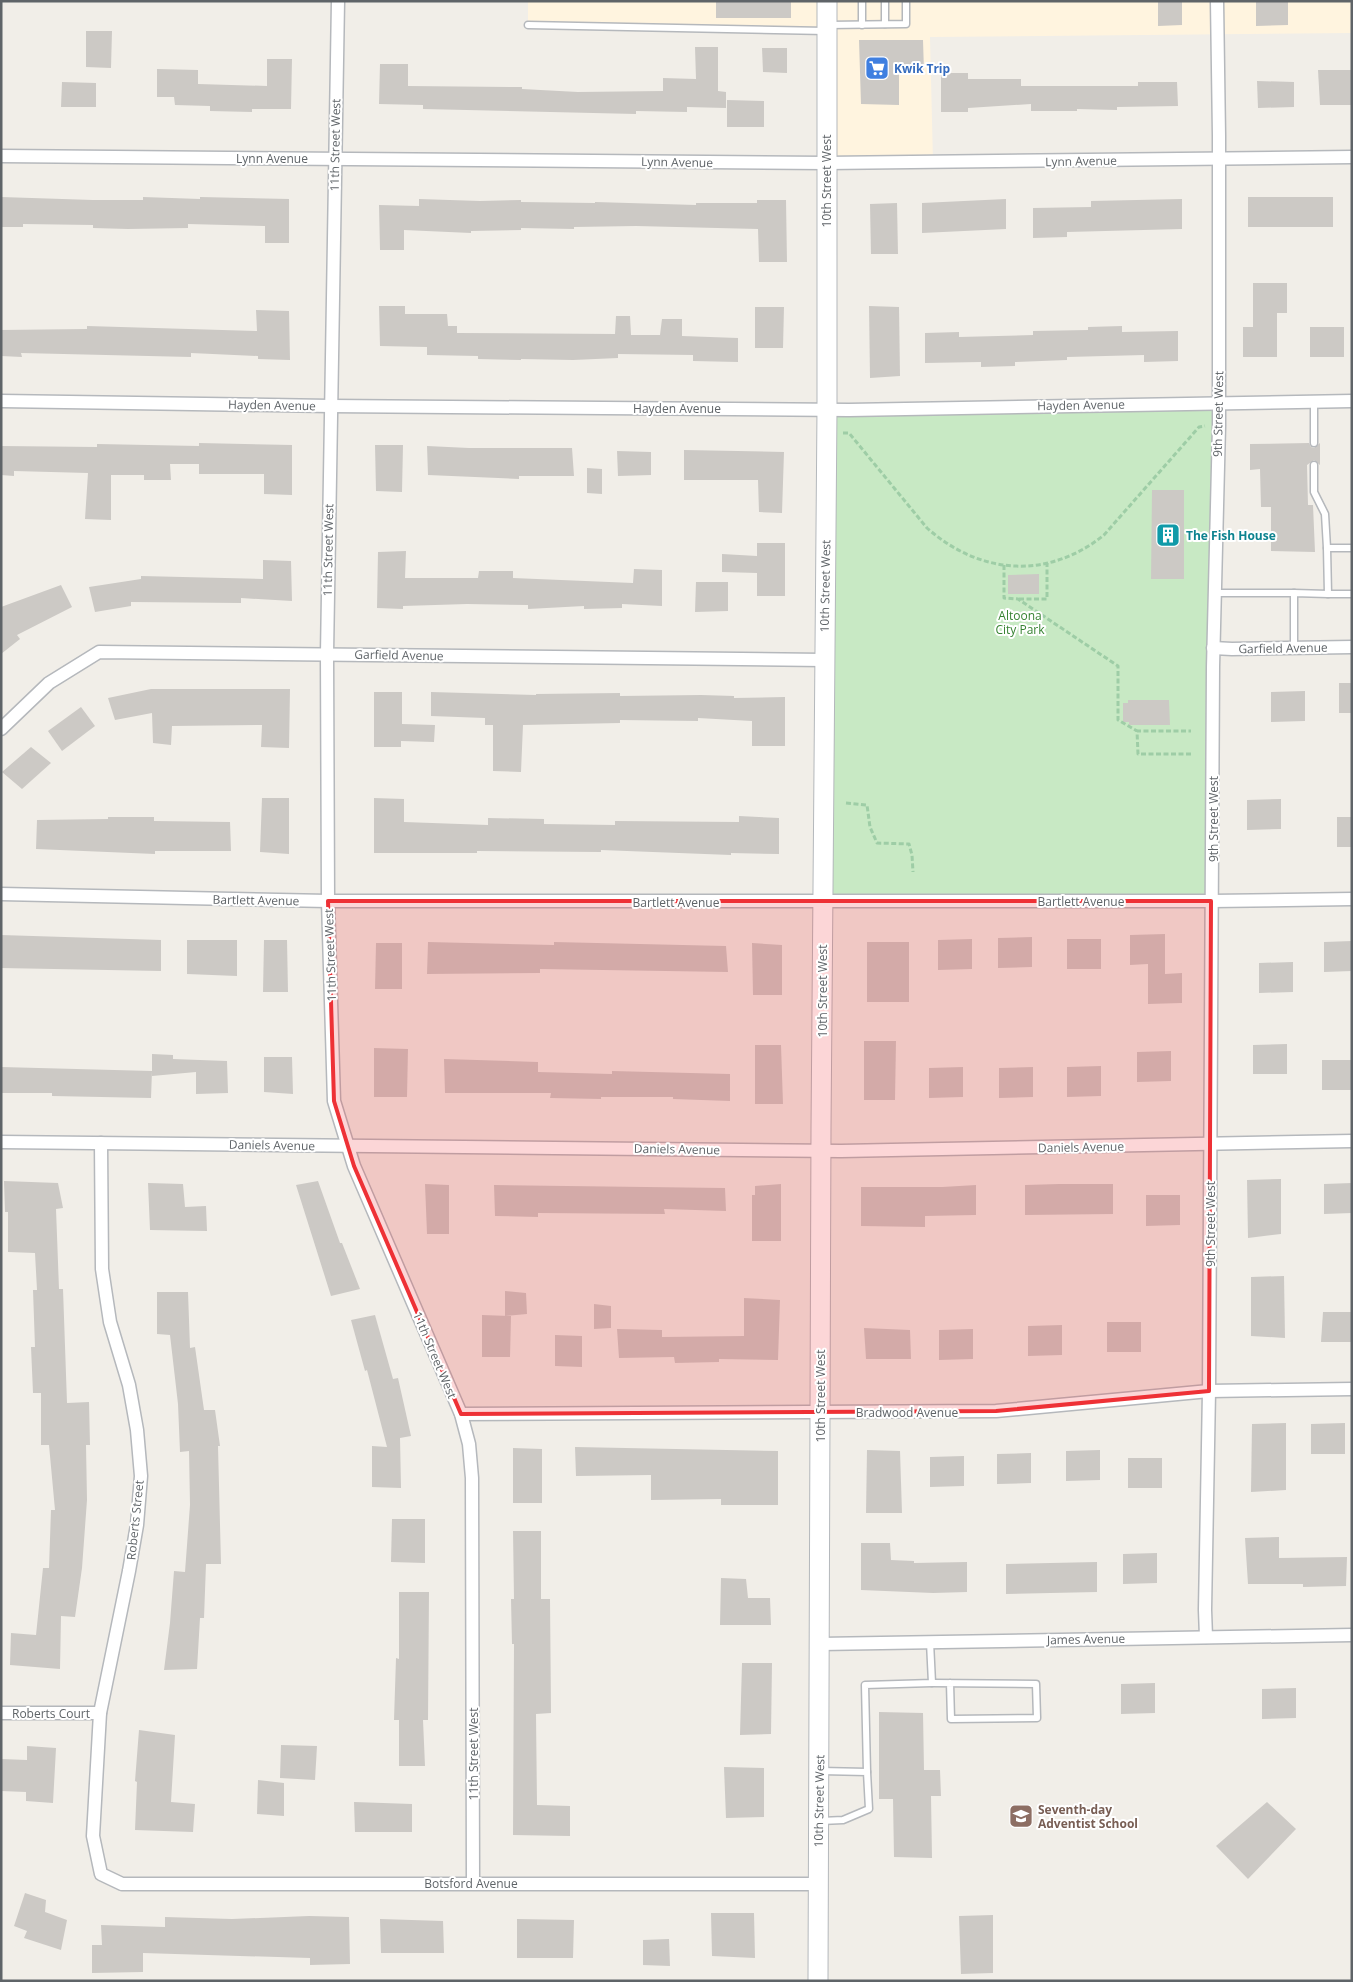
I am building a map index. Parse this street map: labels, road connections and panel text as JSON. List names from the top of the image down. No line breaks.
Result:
{"streets":{"street":["11th Street West","Lynn Avenue","10th Street West","Hayden Avenue","9th Street West","Garfield Avenue","Bartlett Avenue","Daniels Avenue","Bradwood Avenue","Roberts Street","James Avenue","Roberts Court","Botsford Avenue"]},"crossings":[["11th Street West","Lynn Avenue"],["11th Street West","Hayden Avenue"],["11th Street West","Garfield Avenue"],["11th Street West","Bartlett Avenue"],["11th Street West","Daniels Avenue"],["11th Street West","Bradwood Avenue"],["11th Street West","Botsford Avenue"],["Lynn Avenue","10th Street West"],["Lynn Avenue","9th Street West"],["10th Street West","Hayden Avenue"],["10th Street West","Garfield Avenue"],["10th Street West","Bartlett Avenue"],["10th Street West","Daniels Avenue"],["10th Street West","Bradwood Avenue"],["10th Street West","James Avenue"],["10th Street West","Botsford Avenue"],["Hayden Avenue","9th Street West"],["9th Street West","Garfield Avenue"],["9th Street West","Bartlett Avenue"],["9th Street West","Daniels Avenue"],["9th Street West","Bradwood Avenue"],["9th Street West","James Avenue"],["Daniels Avenue","Roberts Street"],["Roberts Street","Roberts Court"],["Roberts Street","Botsford Avenue"]],"parks":["Altoona City Park"],"places":{"supermarket":["Kwik Trip"],"building":["The Fish House"],"school or university":["Seventh-day Adventist School"]}}
